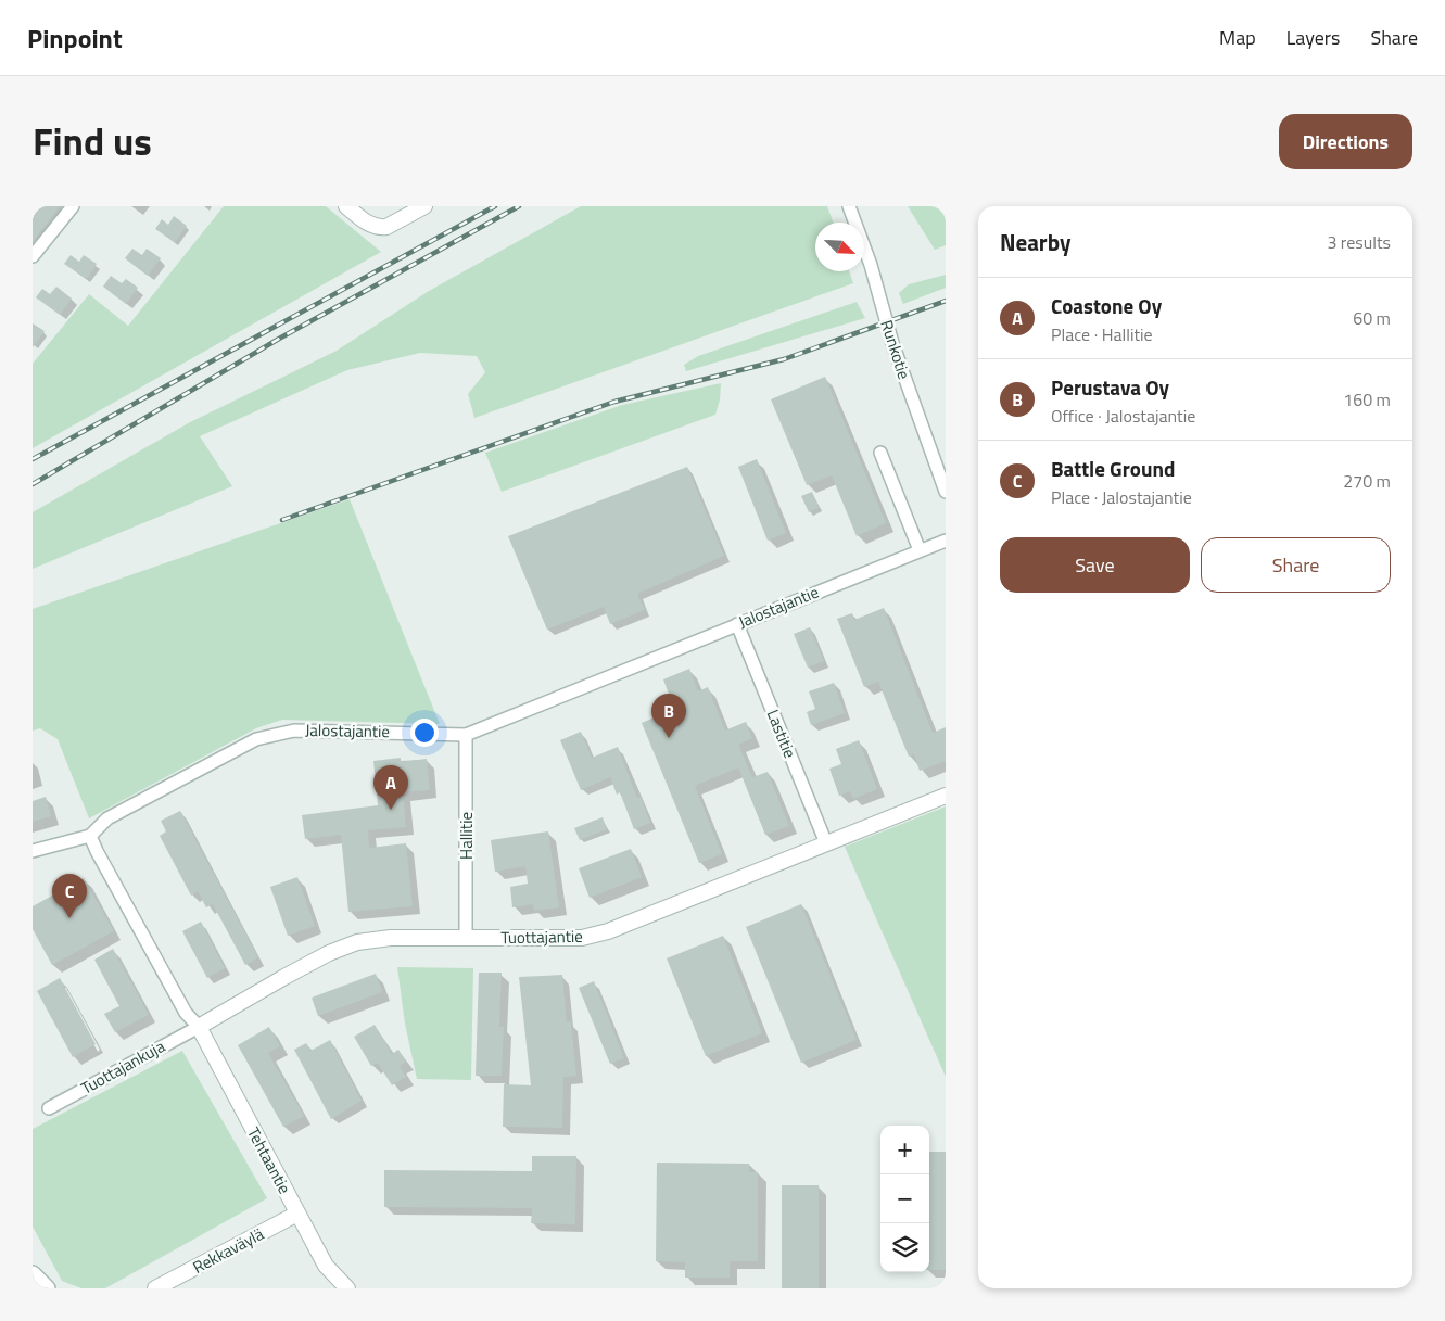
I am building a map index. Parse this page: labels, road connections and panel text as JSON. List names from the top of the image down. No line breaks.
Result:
{"streets":{"street":["Runkotie","Jalostajantie","Lastitie","Hallitie","Tuottajantie","Tuottajankuja","Tehtaantie","Rekkaväylä"]},"crossings":[["Jalostajantie","Lastitie"],["Jalostajantie","Hallitie"],["Lastitie","Tuottajantie"],["Hallitie","Tuottajantie"],["Tuottajantie","Tuottajankuja"],["Tuottajantie","Tehtaantie"],["Tuottajankuja","Tehtaantie"],["Tehtaantie","Rekkaväylä"]],"north":"bottom right","page":{"header":"Pinpoint","nav":["Map","Layers","Share"],"title":"Find us","buttons":["Directions",["Save","Share"]],"heading":["Nearby","3 results"],"list":[{"mark":"A","name":"Coastone Oy","note":"Place · Hallitie","value":"60 m"},{"mark":"B","name":"Perustava Oy","note":"Office · Jalostajantie","value":"160 m"},{"mark":"C","name":"Battle Ground","note":"Place · Jalostajantie","value":"270 m"}],"pins":["B","A","C"],"map_buttons":["+","−"]}}
